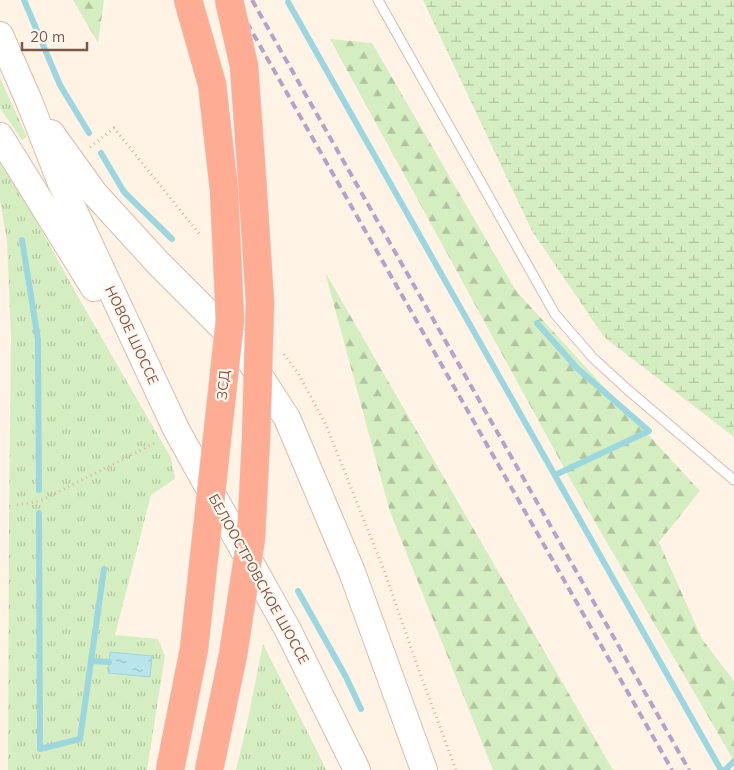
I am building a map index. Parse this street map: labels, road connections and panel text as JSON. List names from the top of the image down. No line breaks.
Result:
{"streets":{"highway":["ЗСД"],"main road":["НОВОЕ ШОССЕ","БЕЛООСТРОВСКОЕ ШОССЕ"]},"crossings":[["НОВОЕ ШОССЕ","БЕЛООСТРОВСКОЕ ШОССЕ"]],"scale_bar":"20 m"}
